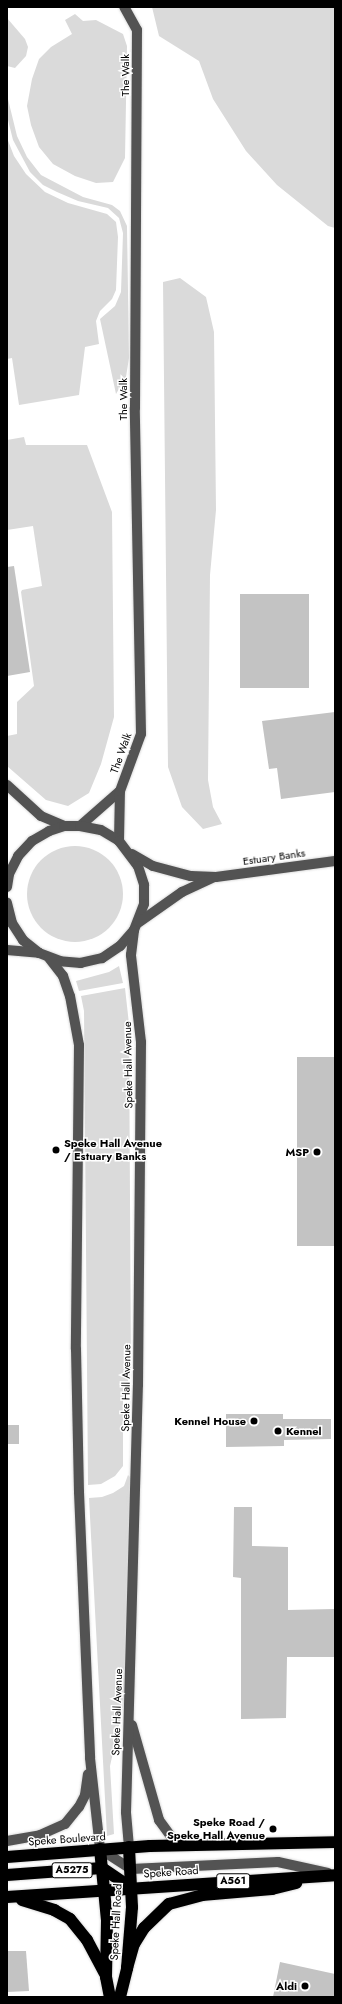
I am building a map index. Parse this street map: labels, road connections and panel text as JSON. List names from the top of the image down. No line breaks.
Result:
{"streets":{"highway":["Speke Boulevard","A5275","Speke Road","A561","Speke Hall Road"],"street":["The Walk","Estuary Banks","Speke Hall Avenue"]},"crossings":[["Estuary Banks","Speke Hall Avenue"],["Speke Hall Avenue","Speke Boulevard"],["Speke Hall Avenue","Speke Hall Road"],["Speke Boulevard","Speke Hall Road"],["A5275","Speke Road"],["A5275","A561"],["A5275","Speke Hall Road"],["Speke Road","A561"],["Speke Road","Speke Hall Road"],["A561","Speke Hall Road"]],"places":["Speke Hall Avenue / Estuary Banks","MSP","Kennel House","Kennel","Speke Road / Speke Hall Avenue","Aldi"]}
